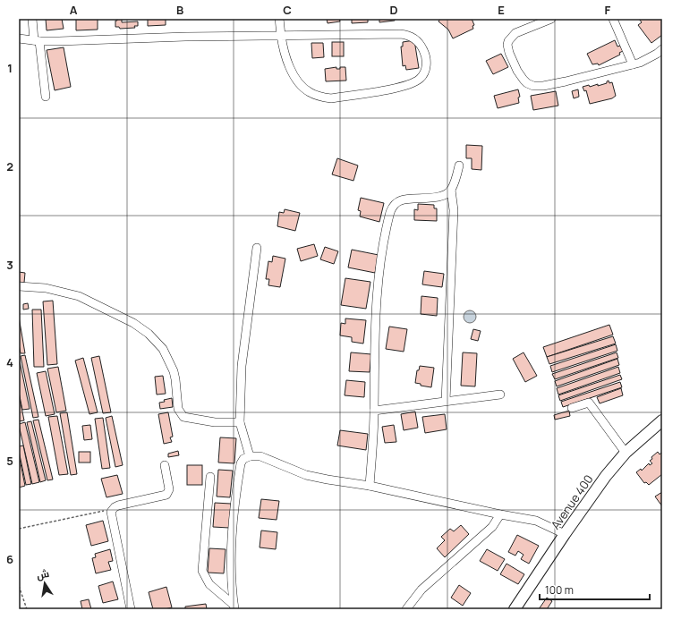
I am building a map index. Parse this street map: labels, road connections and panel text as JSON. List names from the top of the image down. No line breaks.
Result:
{"streets":{"main road":["Avenue 400"]},"scale_bar":"100 m","north":"top","grid":{"columns":["A","B","C","D","E","F"],"rows":["1","2","3","4","5","6"]}}
